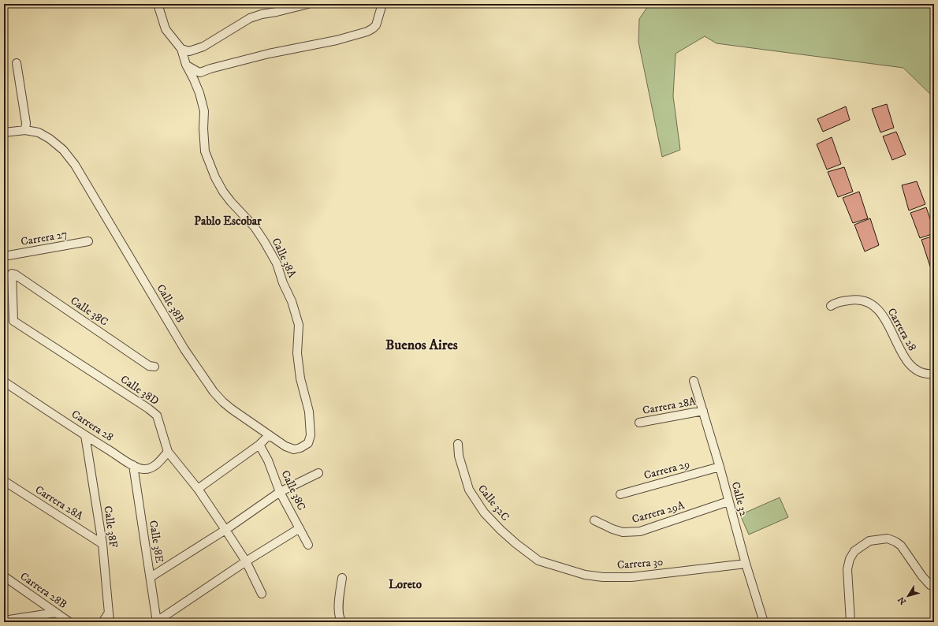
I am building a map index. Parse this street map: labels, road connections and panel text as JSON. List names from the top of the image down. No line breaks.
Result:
{"streets":{"street":["Carrera 27","Calle 38A","Calle 38B","Calle 38C","Carrera 28","Calle 38D","Carrera 28A","Carrera 29","Calle 32","Calle 32C","Carrera 29A","Calle 38F","Calle 38E","Carrera 30","Carrera 28B"]},"crossings":[["Calle 38A","Calle 38B"],["Calle 38C","Calle 38D"],["Carrera 28","Calle 38D"],["Carrera 28","Calle 38F"],["Carrera 28","Calle 38E"],["Carrera 28A","Calle 32"],["Carrera 28A","Calle 38F"],["Carrera 29","Calle 32"],["Calle 32","Carrera 29A"],["Calle 32","Carrera 30"],["Calle 32C","Carrera 30"]],"districts":["Pablo Escobar","Buenos Aires","Loreto"],"north":"bottom left"}
